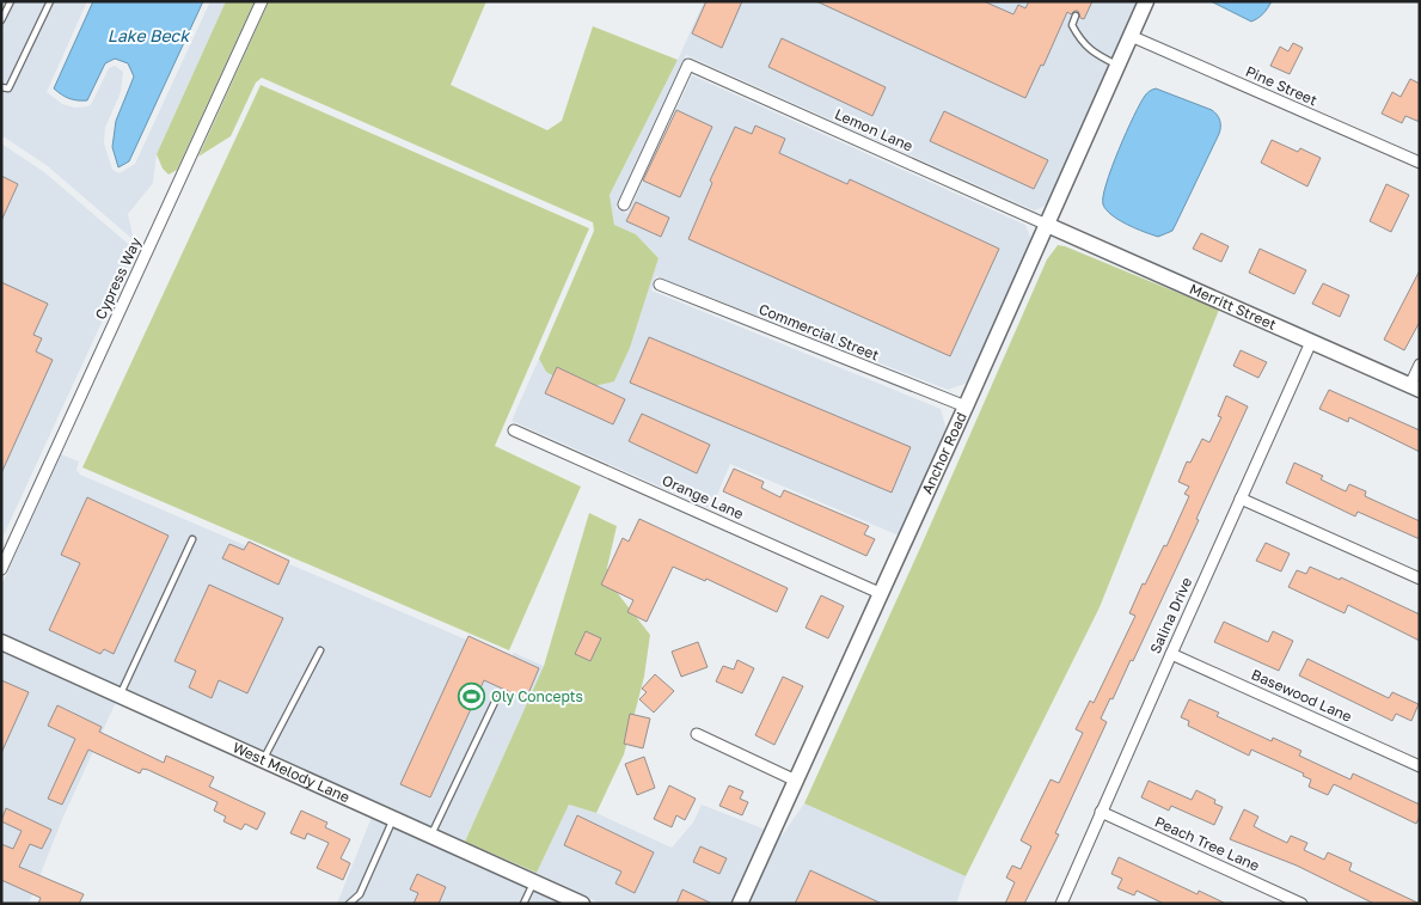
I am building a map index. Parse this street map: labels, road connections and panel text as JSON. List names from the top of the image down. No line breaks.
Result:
{"streets":{"street":["Pine Street","Lemon Lane","Cypress Way","Merritt Street","Commercial Street","Anchor Road","Orange Lane","Salina Drive","Basewood Lane","West Melody Lane","Peach Tree Lane"]},"crossings":[["Pine Street","Anchor Road"],["Lemon Lane","Merritt Street"],["Lemon Lane","Anchor Road"],["Merritt Street","Anchor Road"],["Merritt Street","Salina Drive"],["Commercial Street","Anchor Road"],["Anchor Road","Orange Lane"],["Salina Drive","Basewood Lane"],["Salina Drive","Peach Tree Lane"]],"water":["Lake Beck"],"places":{"sports":["Oly Concepts"]}}
